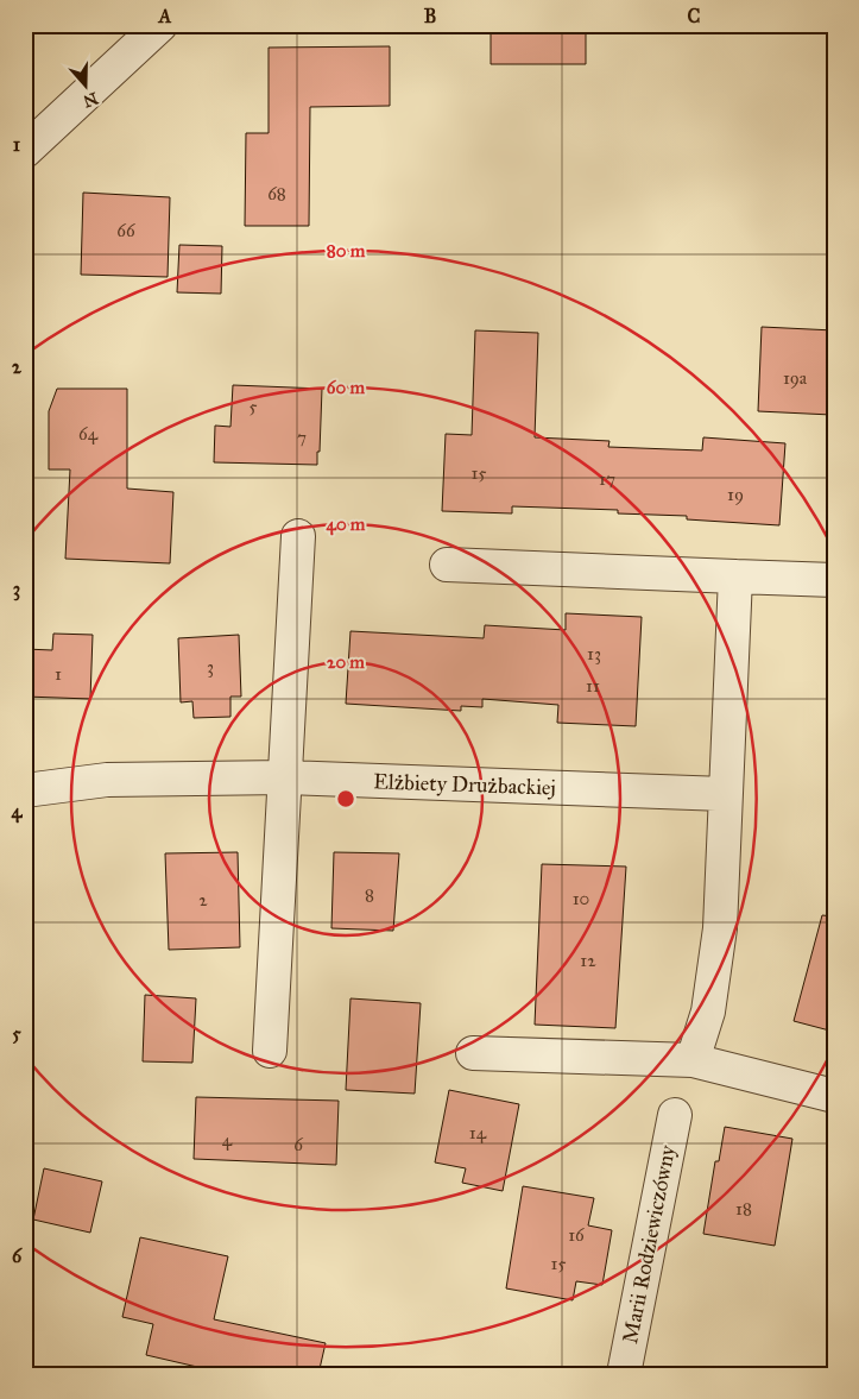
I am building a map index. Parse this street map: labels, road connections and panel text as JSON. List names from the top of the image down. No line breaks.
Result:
{"streets":{"street":["Elżbiety Drużbackiej","Marii Rodziewiczówny"]},"house_numbers":["68","66","19a","5","64","7","15","17","19","13","3","1","11","8","10","2","12","14","4","6","18","16","15"],"north":"bottom","grid":{"columns":["A","B","C"],"rows":["1","2","3","4","5","6"]},"rings":["80 m","60 m","40 m","20 m"]}
